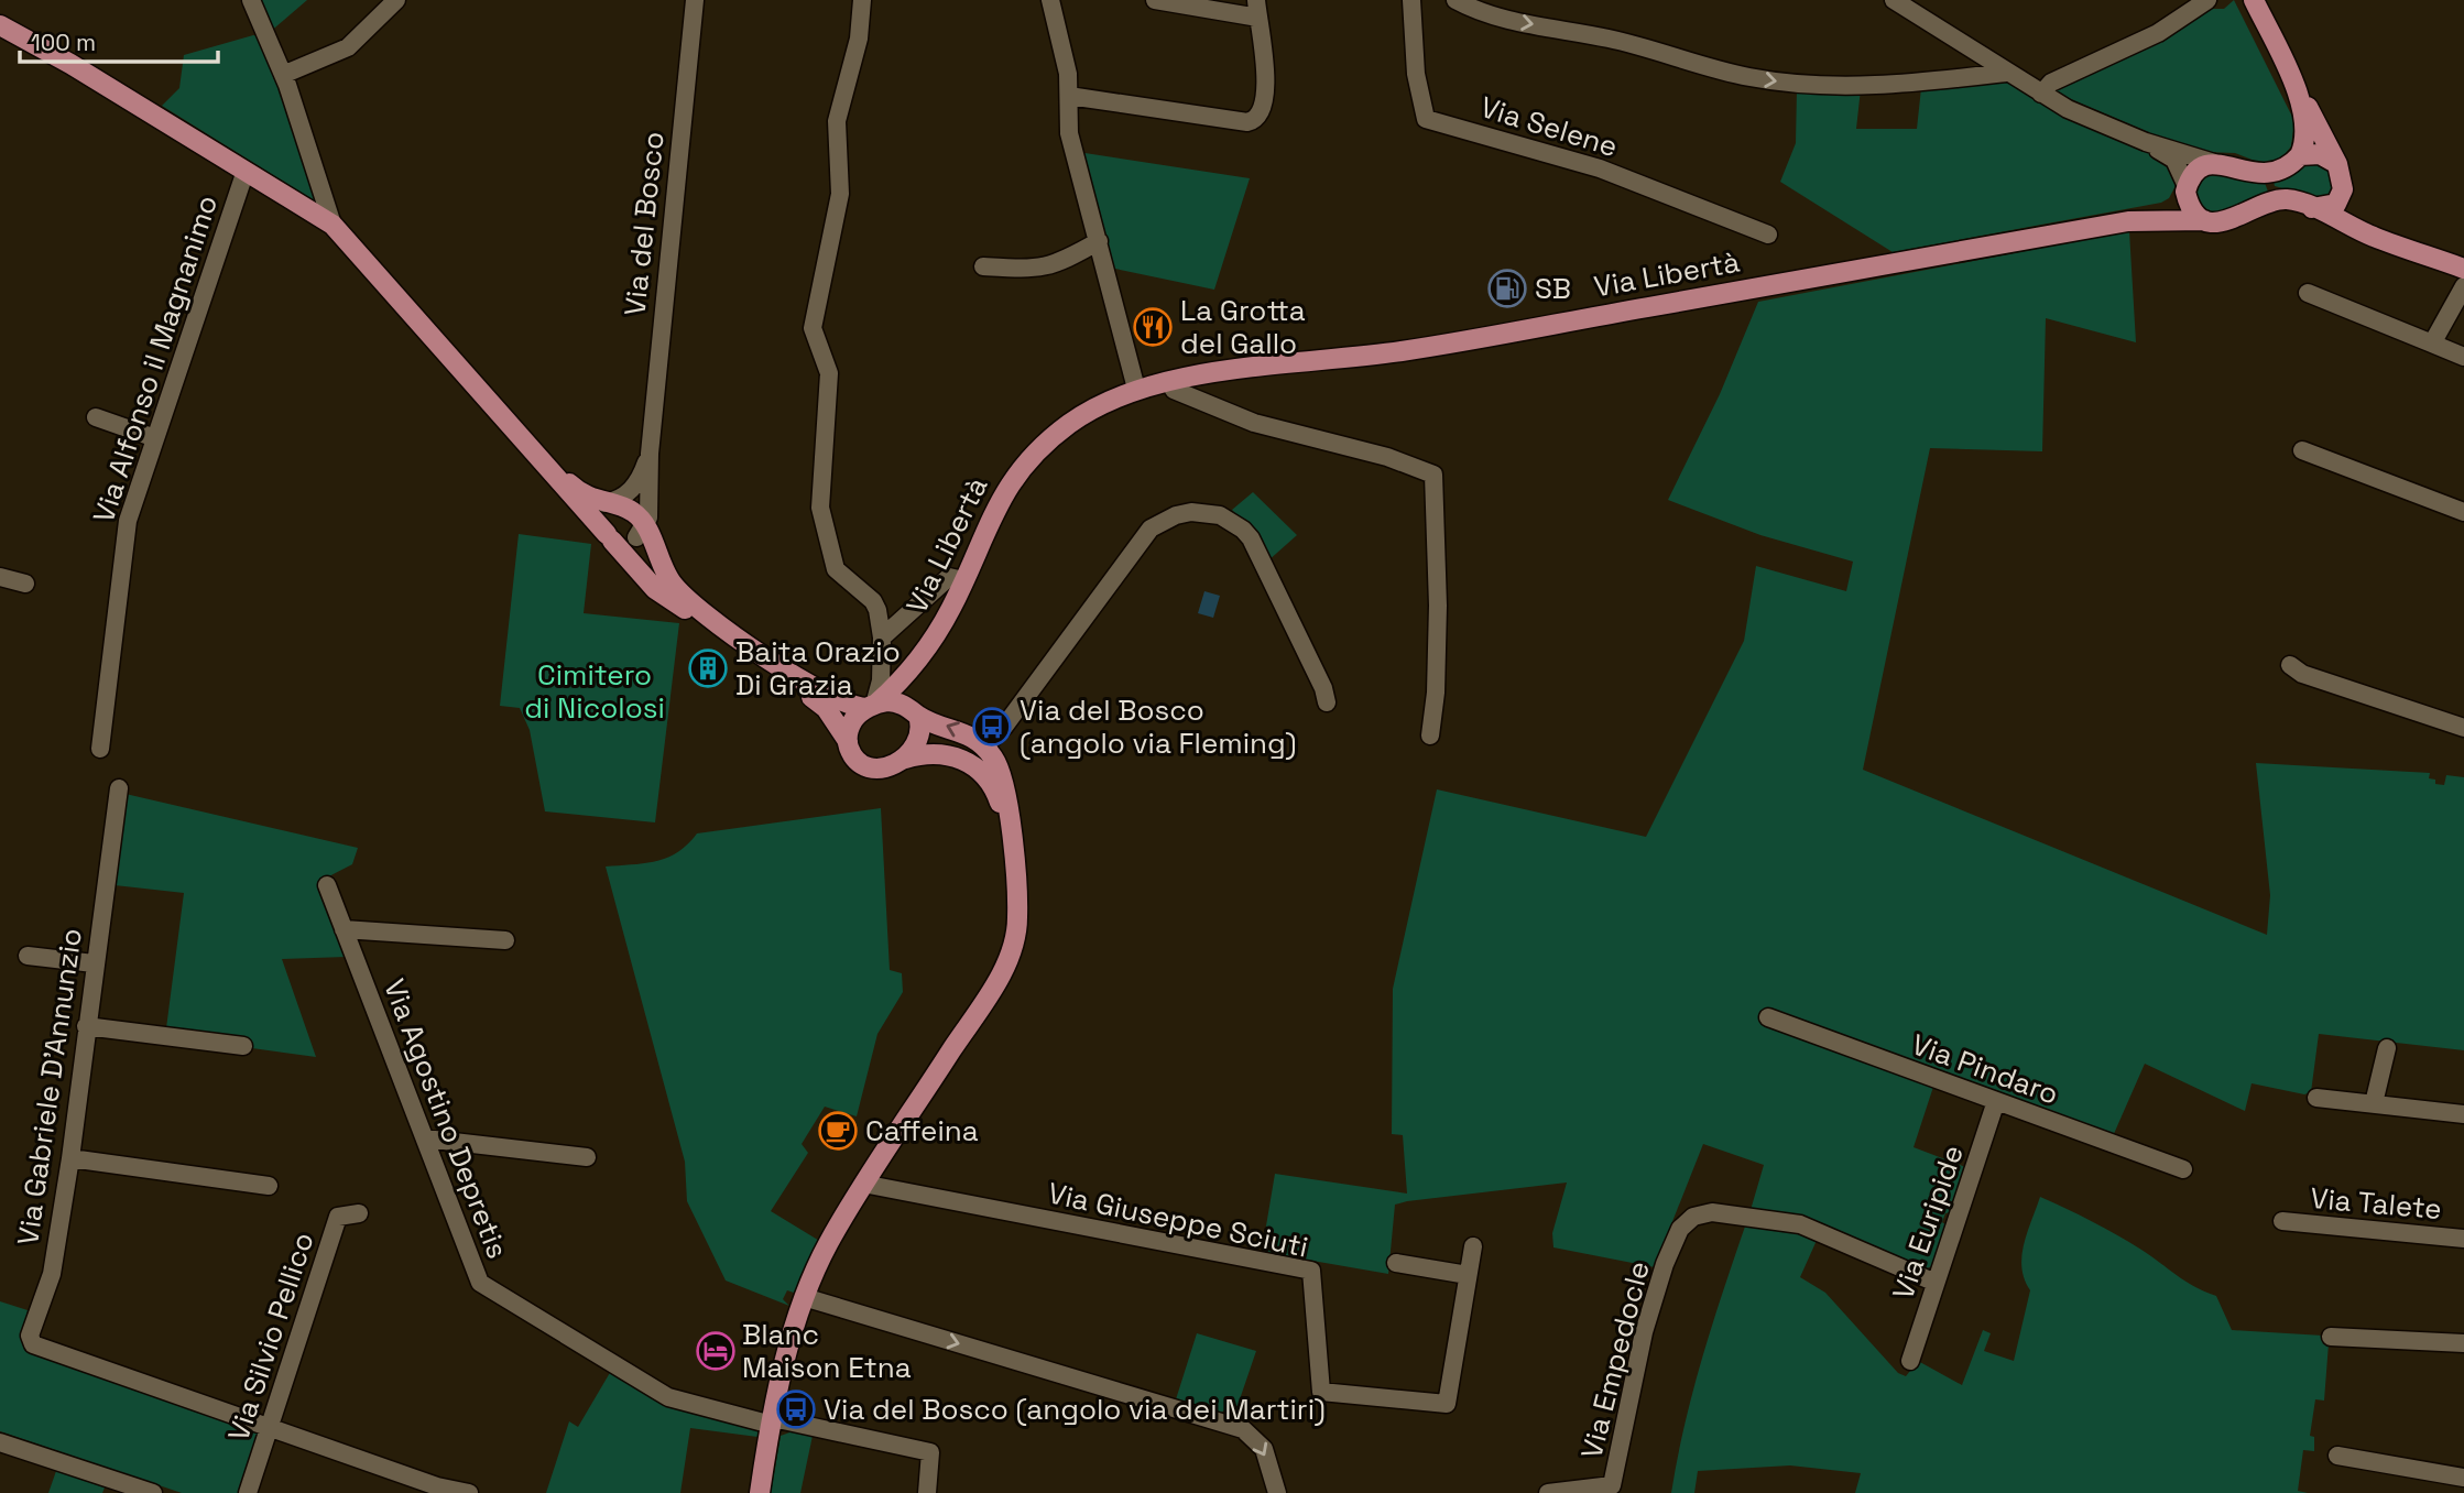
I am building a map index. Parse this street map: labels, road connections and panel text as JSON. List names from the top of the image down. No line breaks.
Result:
{"streets":{"main road":["Via Libertà"],"street":["Via Selene","Via del Bosco","Via Alfonso il Magnanimo","Via Pindaro","Via Gabriele D'Annunzio","Via Agostino Depretis","Via Talete","Via Giuseppe Sciuti","Via Euripide","Via Silvio Pellico","Via Empedocle"]},"crossings":[["Via Pindaro","Via Euripide"],["Via Gabriele D'Annunzio","Via Silvio Pellico"],["Via Euripide","Via Empedocle"]],"parks":["Cimitero di Nicolosi"],"places":{"fuel station":["SB"],"restaurant":["La Grotta del Gallo"],"building":["Baita Orazio Di Grazia"],"bus stop":["Via del Bosco (angolo via Fleming)","Via del Bosco (angolo via dei Martiri)"],"cafe":["Caffeina"],"hotel":["Blanc Maison Etna"]},"scale_bar":"100 m"}
